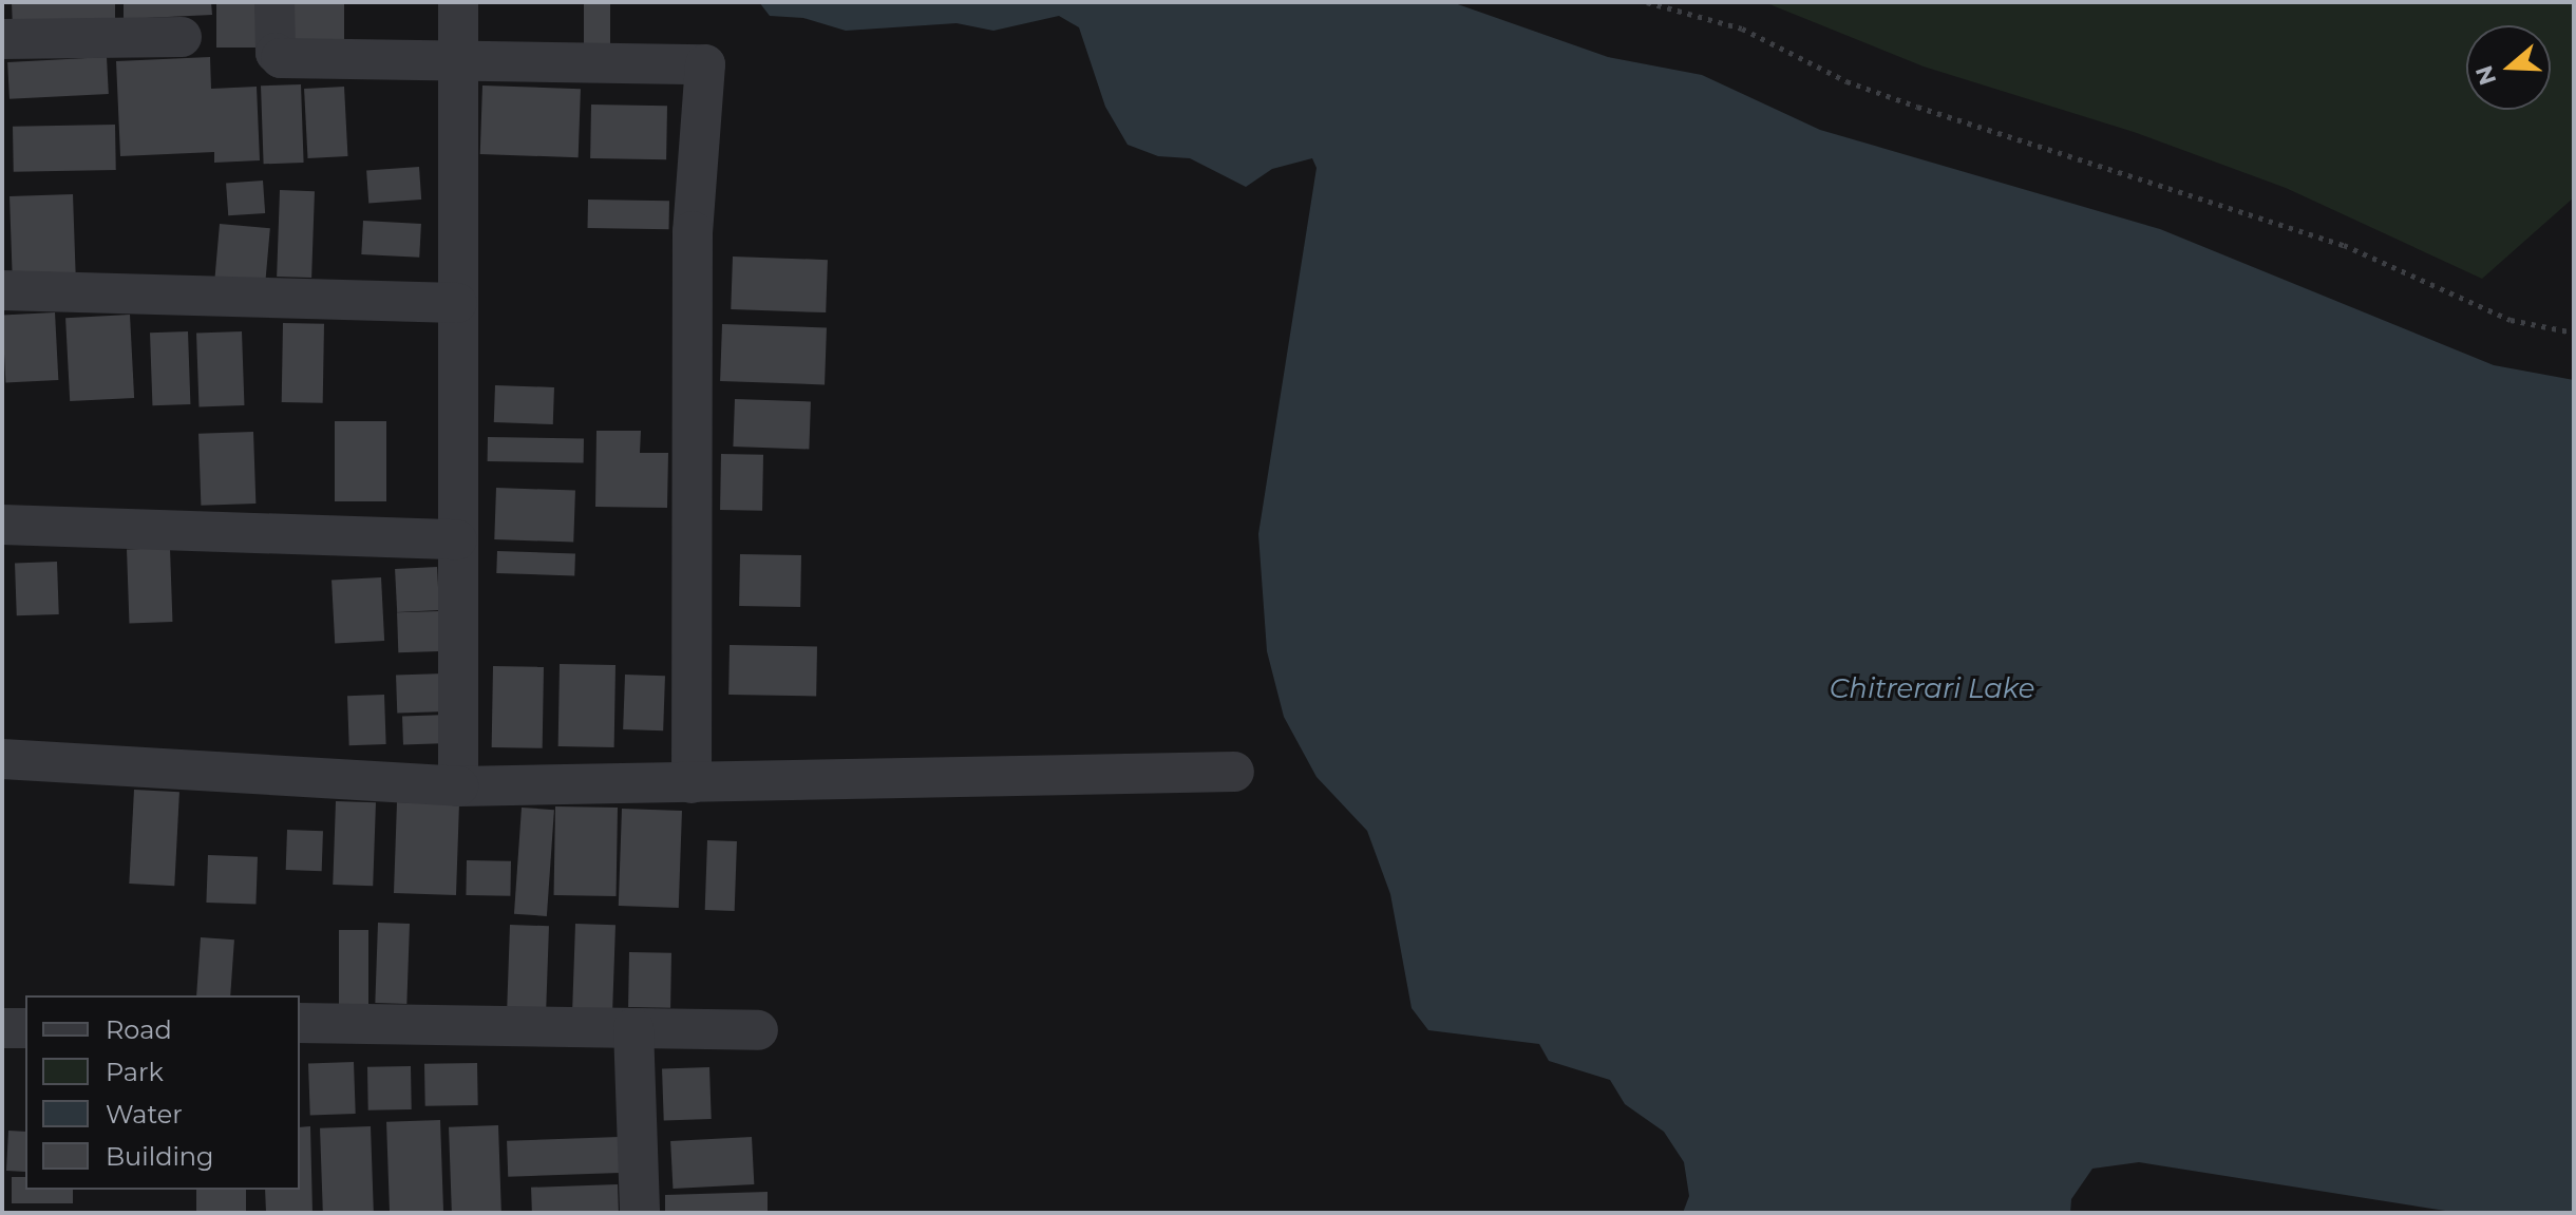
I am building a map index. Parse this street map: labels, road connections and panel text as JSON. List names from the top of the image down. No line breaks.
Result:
{"water":["Chitrerari Lake"],"legend":["Road","Park","Water","Building"],"north":"left"}
